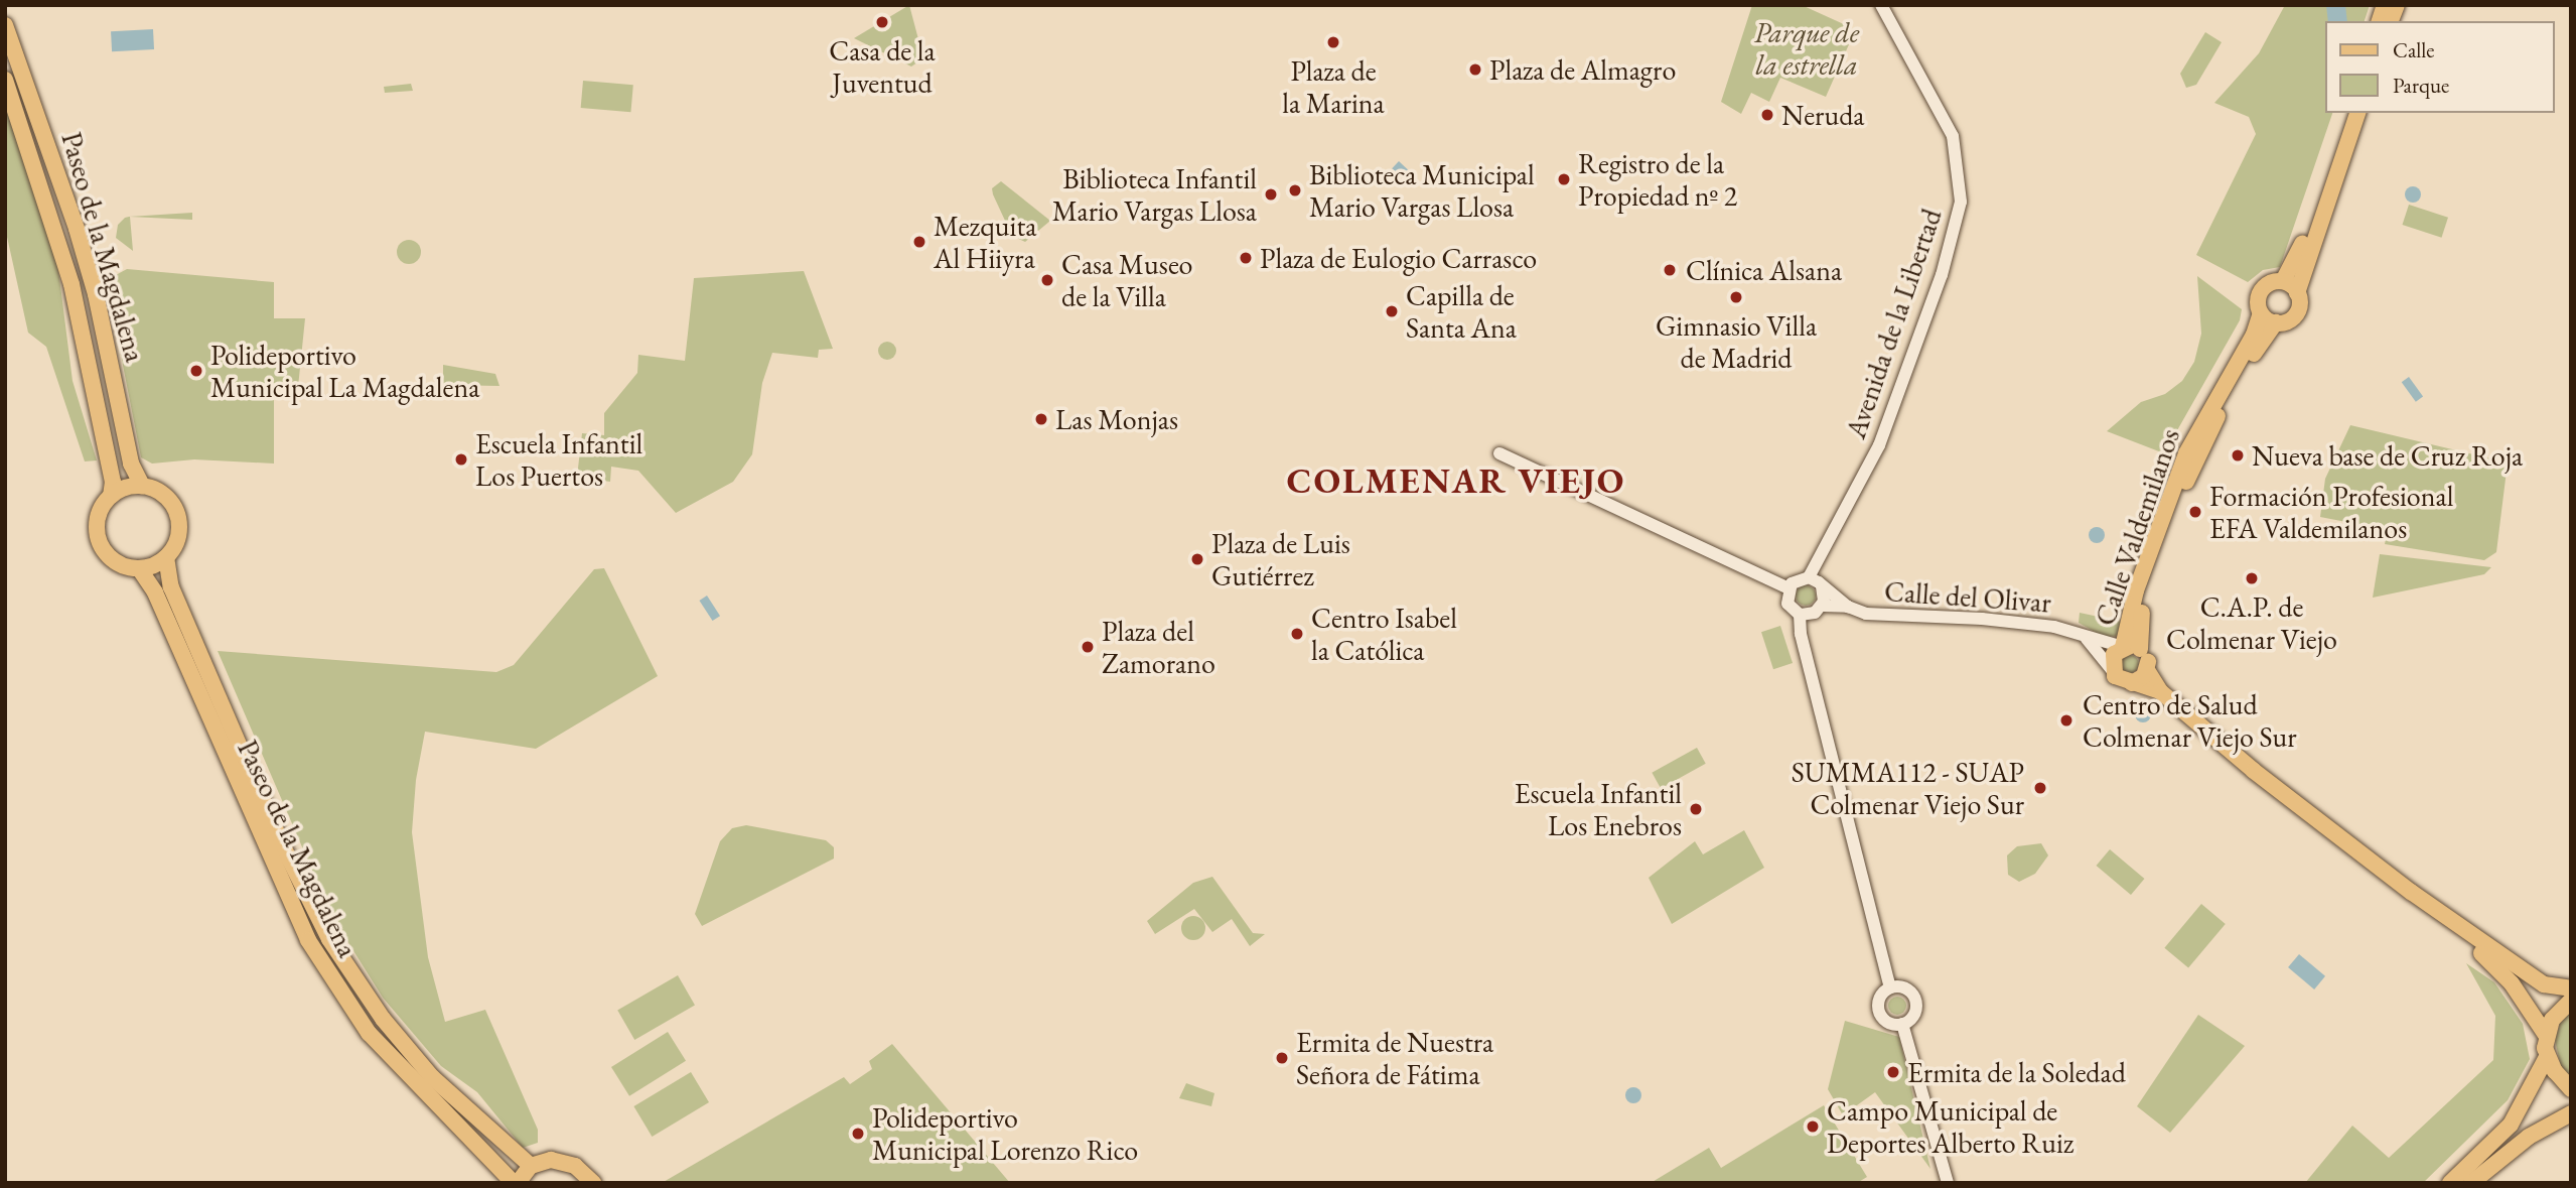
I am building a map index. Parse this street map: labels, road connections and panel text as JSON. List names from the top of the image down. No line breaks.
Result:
{"streets":{"main road":["Paseo de la Magdalena","Calle Valdemilanos"],"street":["Avenida de la Libertad","Calle del Olivar"]},"crossings":[["Avenida de la Libertad","Calle del Olivar"],["Calle Valdemilanos","Calle del Olivar"]],"districts":["COLMENAR VIEJO"],"parks":["Parque de la estrella"],"places":["Casa de la Juventud","Plaza de la Marina","Plaza de Almagro","Neruda","Registro de la Propiedad nº 2","Biblioteca Municipal Mario Vargas Llosa","Biblioteca Infantil Mario Vargas Llosa","Mezquita Al Hiiyra","Plaza de Eulogio Carrasco","Clínica Alsana","Casa Museo de la Villa","Gimnasio Villa de Madrid","Capilla de Santa Ana","Polideportivo Municipal La Magdalena","Las Monjas","Nueva base de Cruz Roja","Escuela Infantil Los Puertos","Formación Profesional EFA Valdemilanos","Plaza de Luis Gutiérrez","C.A.P. de Colmenar Viejo","Centro Isabel la Católica","Plaza del Zamorano","Centro de Salud Colmenar Viejo Sur","SUMMA112 - SUAP Colmenar Viejo Sur","Escuela Infantil Los Enebros","Ermita de Nuestra Señora de Fátima","Ermita de la Soledad","Campo Municipal de Deportes Alberto Ruiz","Polideportivo Municipal Lorenzo Rico"],"legend":["Calle","Parque"]}
